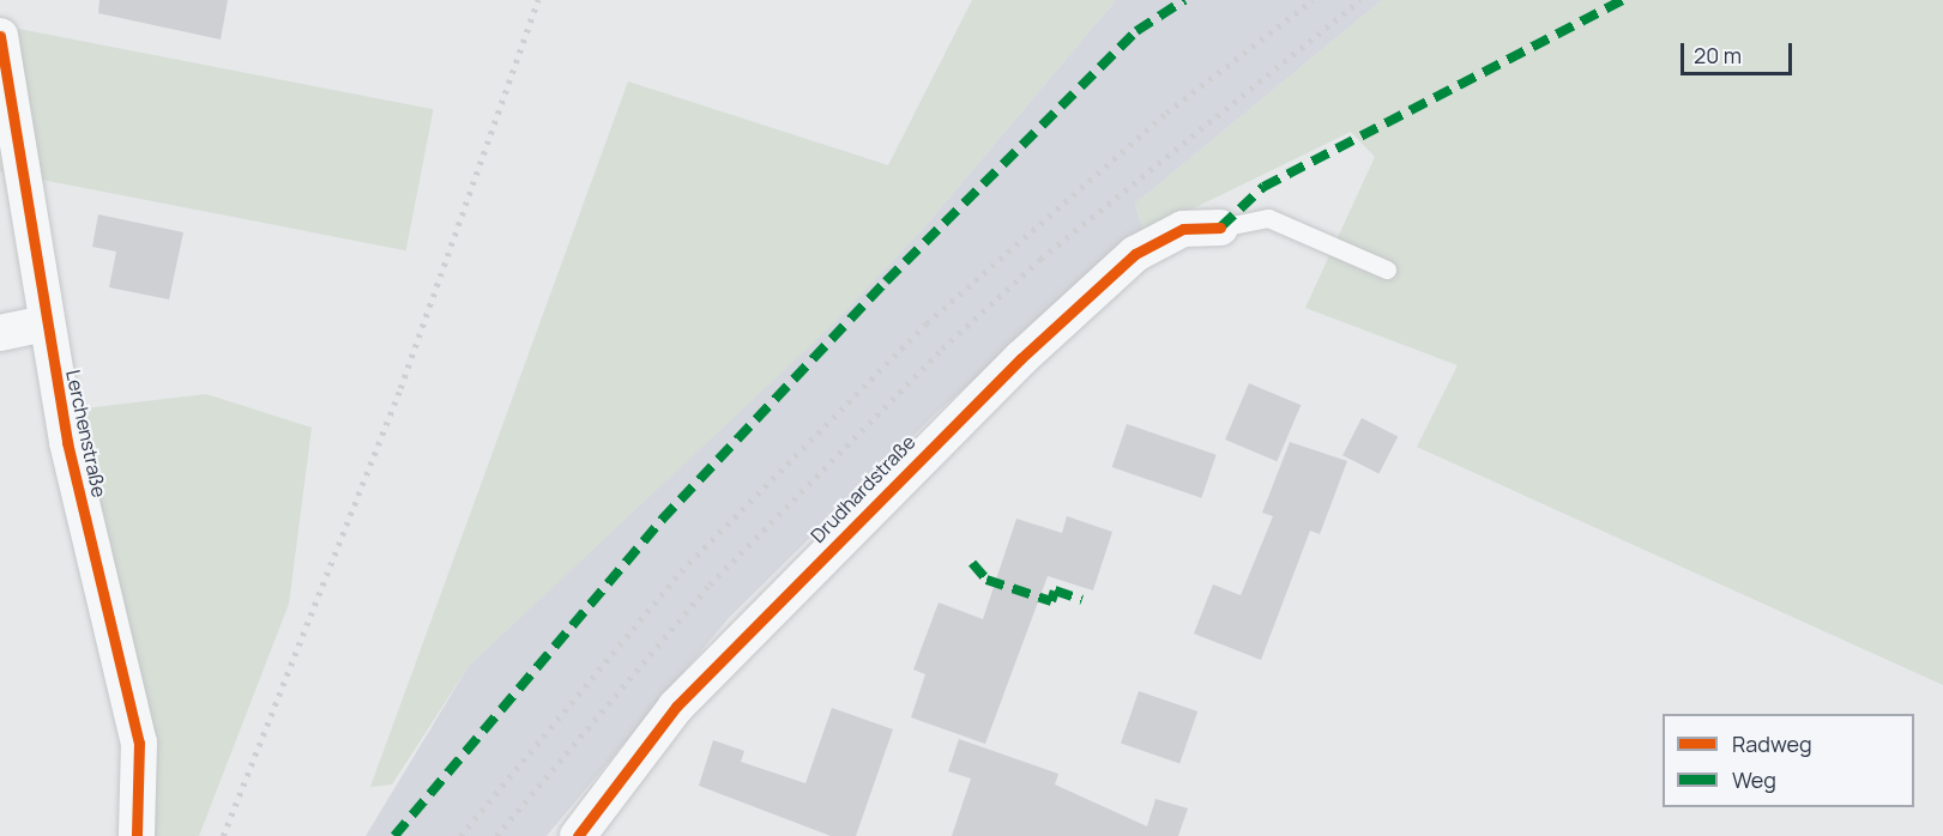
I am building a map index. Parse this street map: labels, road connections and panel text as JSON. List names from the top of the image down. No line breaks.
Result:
{"streets":{"street":["Lerchenstraße","Drudhardstraße"]},"legend":["Radweg","Weg"],"scale_bar":"20 m"}
